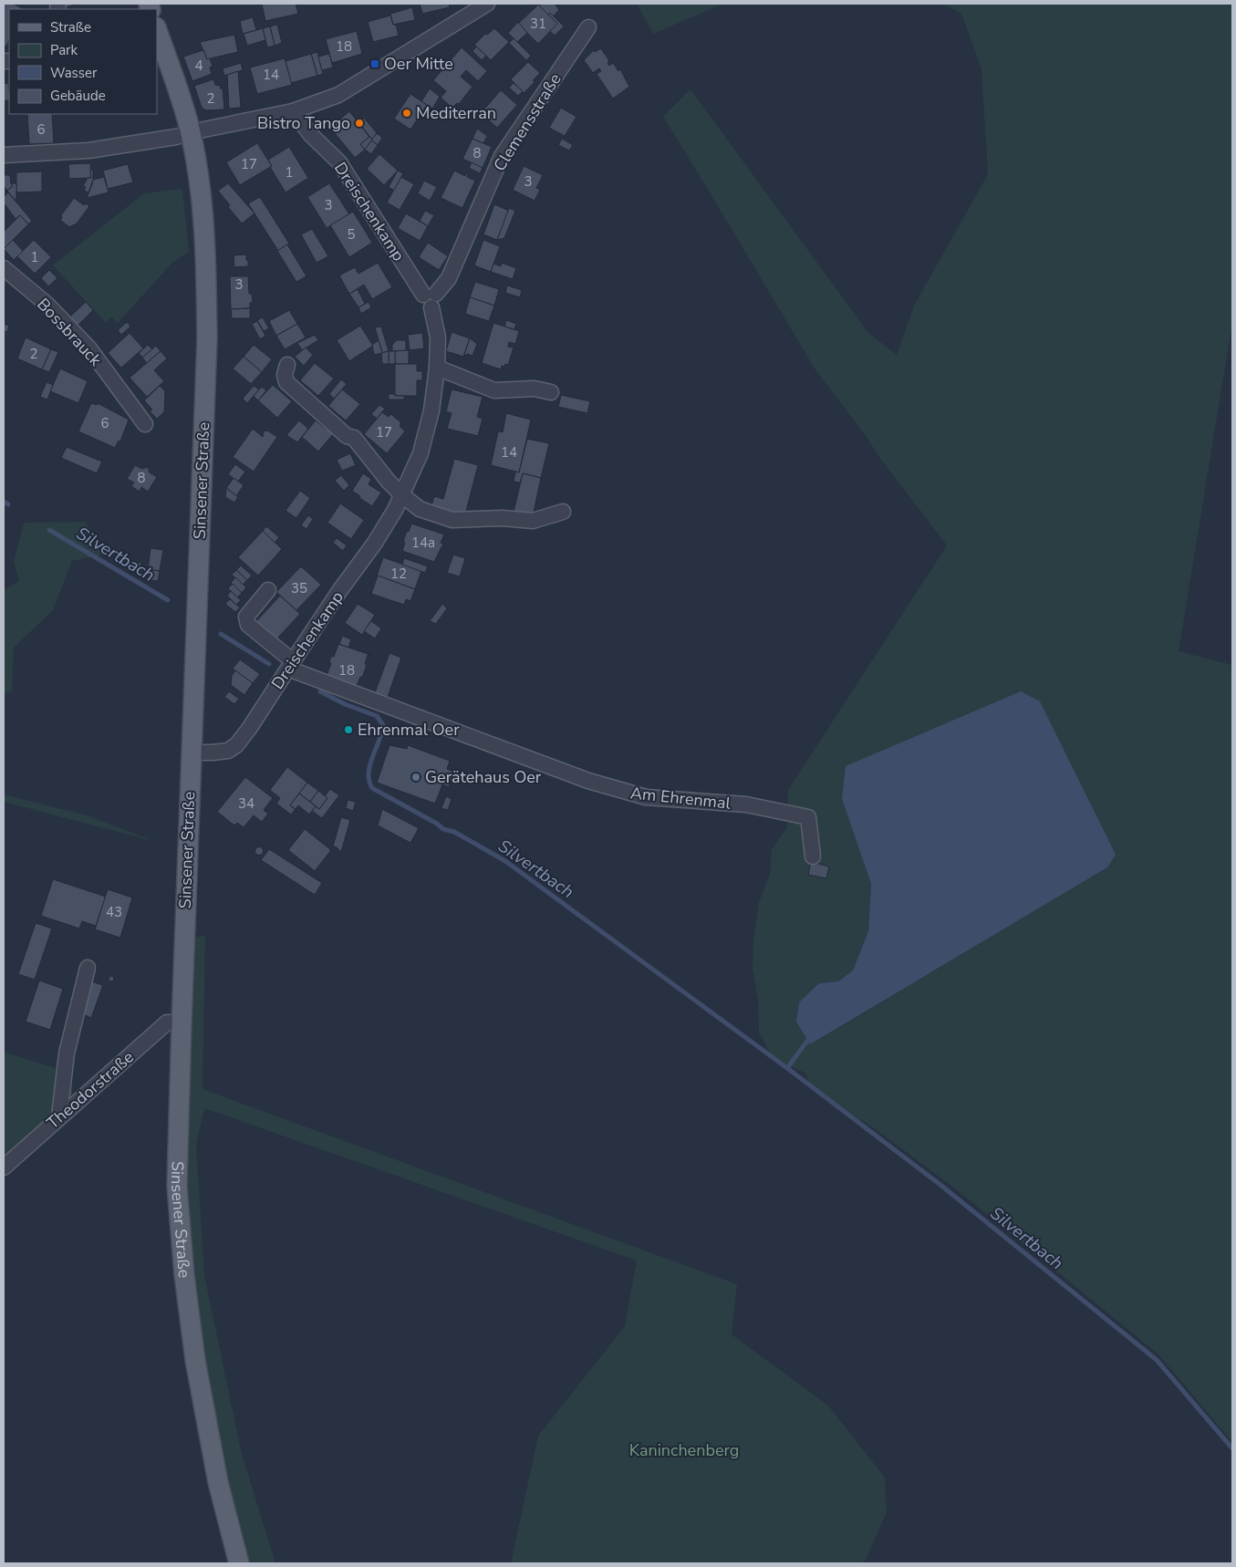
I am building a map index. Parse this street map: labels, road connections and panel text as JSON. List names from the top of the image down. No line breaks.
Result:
{"streets":{"main road":["Sinsener Straße"],"street":["Clemensstraße","Dreischenkamp","Bossbrauck","Am Ehrenmal","Theodorstraße"]},"crossings":[["Clemensstraße","Dreischenkamp"],["Dreischenkamp","Sinsener Straße"],["Dreischenkamp","Am Ehrenmal"],["Sinsener Straße","Theodorstraße"]],"water":["Silvertbach"],"parks":["Kaninchenberg"],"places":{"transit":["Oer Mitte"],"other":["Mediterran","Bistro Tango","Ehrenmal Oer","Gerätehaus Oer"]},"house_numbers":["31","18","4","14","2","6","8","17","1","3","3","5","1","3","2","6","17","14","8","14a","12","35","18","34","43"],"legend":["Straße","Park","Wasser","Gebäude"]}
